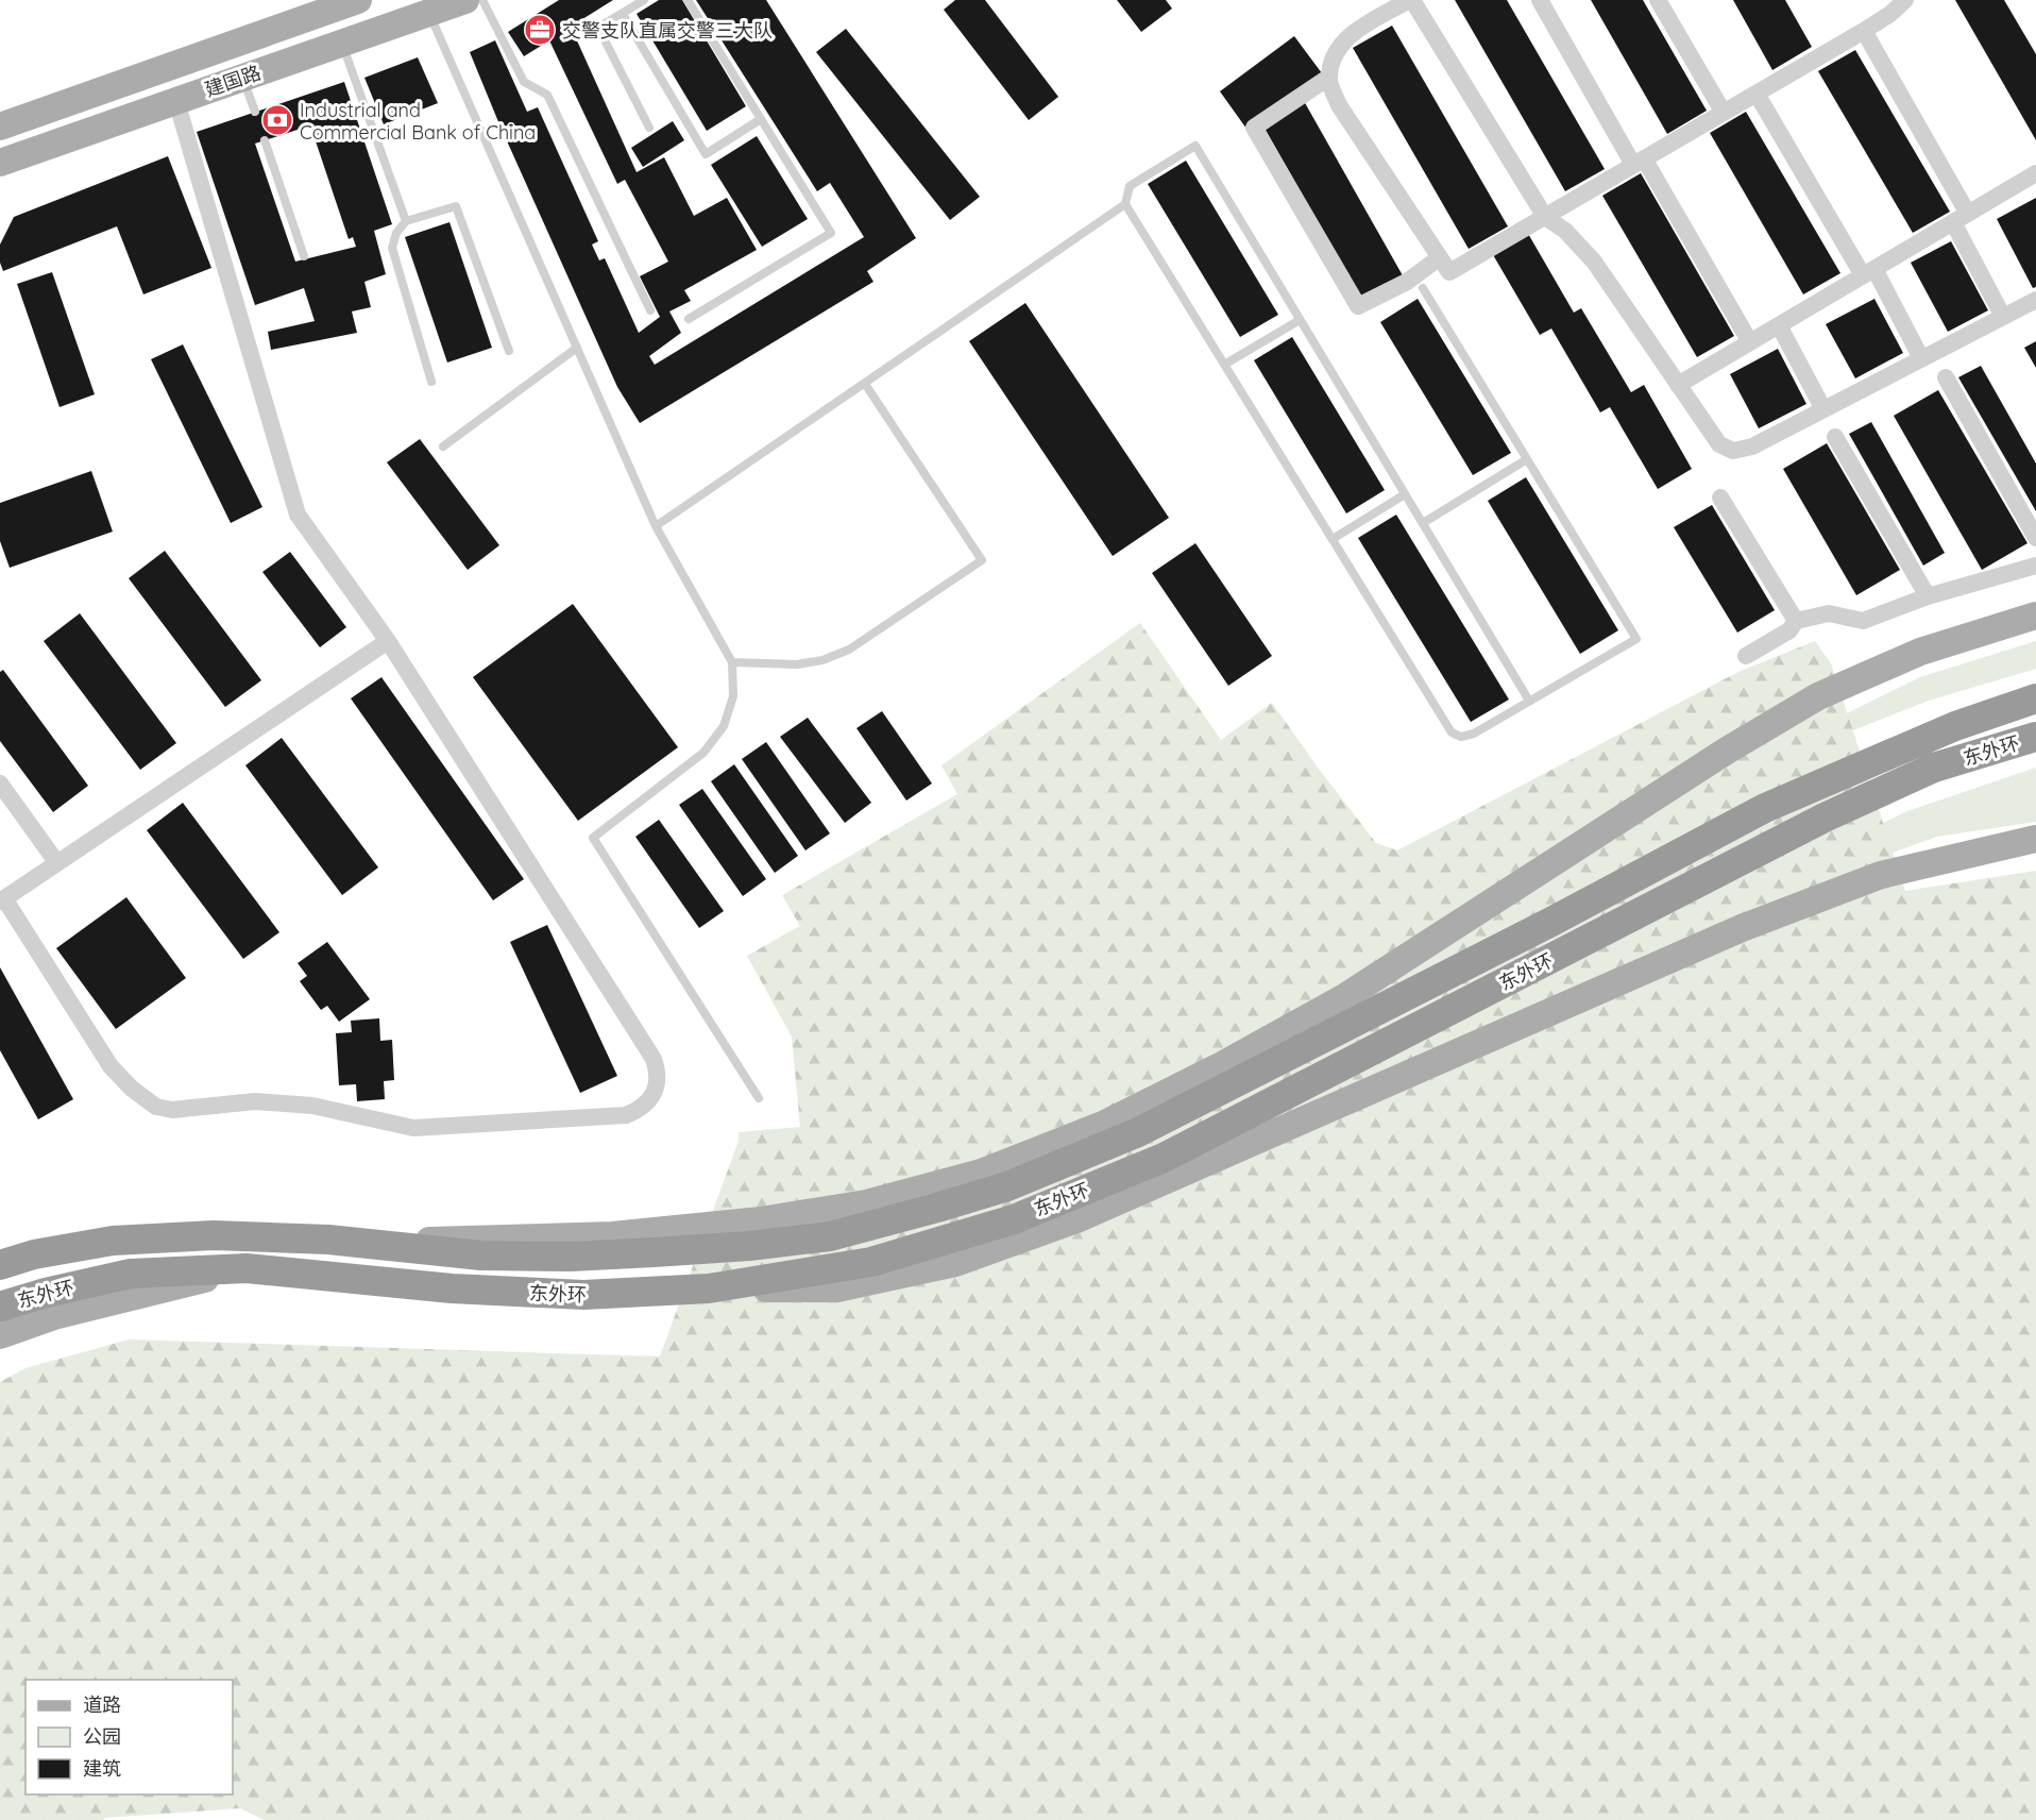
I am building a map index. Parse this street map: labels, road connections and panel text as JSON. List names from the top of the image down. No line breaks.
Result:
{"streets":{"highway":["东外环"],"main road":["建国路"]},"places":{"office":["交警支队直属交警三大队"],"bank":["Industrial and Commercial Bank of China"]},"legend":["道路","公园","建筑"]}
